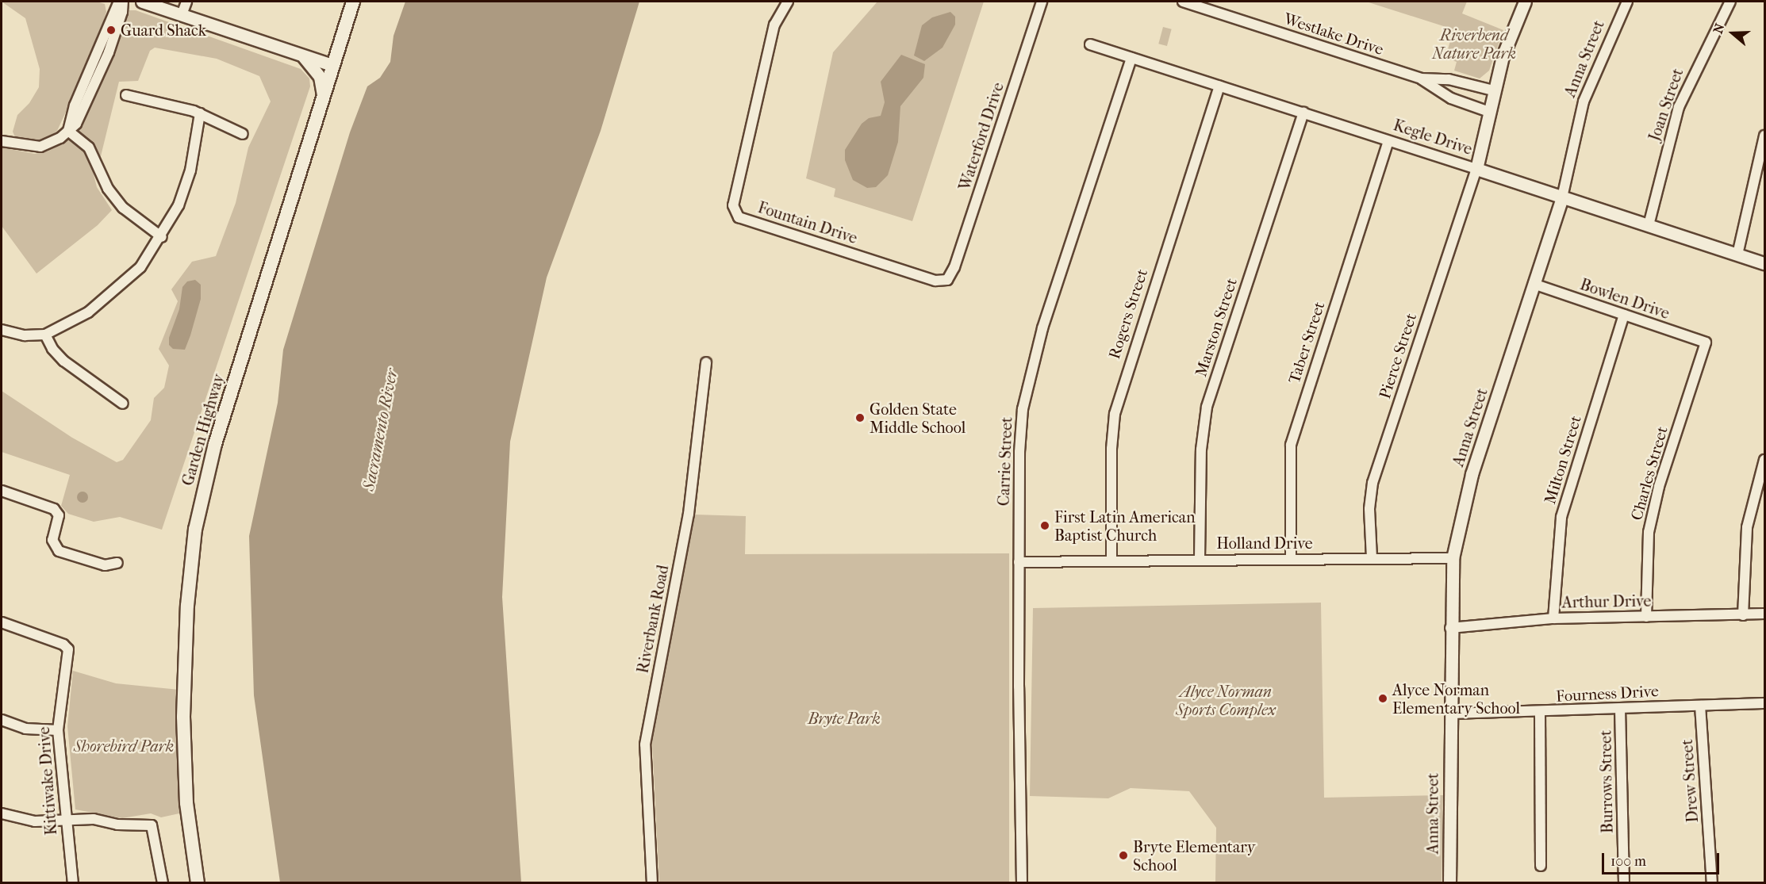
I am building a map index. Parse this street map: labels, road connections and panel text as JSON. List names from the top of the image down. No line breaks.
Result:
{"streets":{"main road":["Garden Highway"],"street":["Westlake Drive","Anna Street","Joan Street","Waterford Drive","Kegle Drive","Fountain Drive","Bowlen Drive","Rogers Street","Marston Street","Taber Street","Pierce Street","Milton Street","Carrie Street","Charles Street","Holland Drive","Arthur Drive","Riverbank Road","Fourness Drive","Kittiwake Drive","Drew Street","Burrows Street"]},"crossings":[["Anna Street","Kegle Drive"],["Anna Street","Bowlen Drive"],["Anna Street","Holland Drive"],["Anna Street","Arthur Drive"],["Anna Street","Fourness Drive"],["Joan Street","Kegle Drive"],["Waterford Drive","Fountain Drive"],["Kegle Drive","Rogers Street"],["Kegle Drive","Marston Street"],["Kegle Drive","Taber Street"],["Kegle Drive","Pierce Street"],["Kegle Drive","Carrie Street"],["Bowlen Drive","Milton Street"],["Bowlen Drive","Charles Street"],["Rogers Street","Holland Drive"],["Marston Street","Holland Drive"],["Taber Street","Holland Drive"],["Pierce Street","Holland Drive"],["Milton Street","Arthur Drive"],["Carrie Street","Holland Drive"],["Charles Street","Arthur Drive"],["Fourness Drive","Drew Street"],["Fourness Drive","Burrows Street"]],"water":["Sacramento River"],"parks":["Riverbend Nature Park","Alyce Norman Sports Complex","Bryte Park","Shorebird Park"],"places":["Guard Shack","Golden State Middle School","First Latin American Baptist Church","Alyce Norman Elementary School","Bryte Elementary School"],"scale_bar":"100 m","north":"left"}
